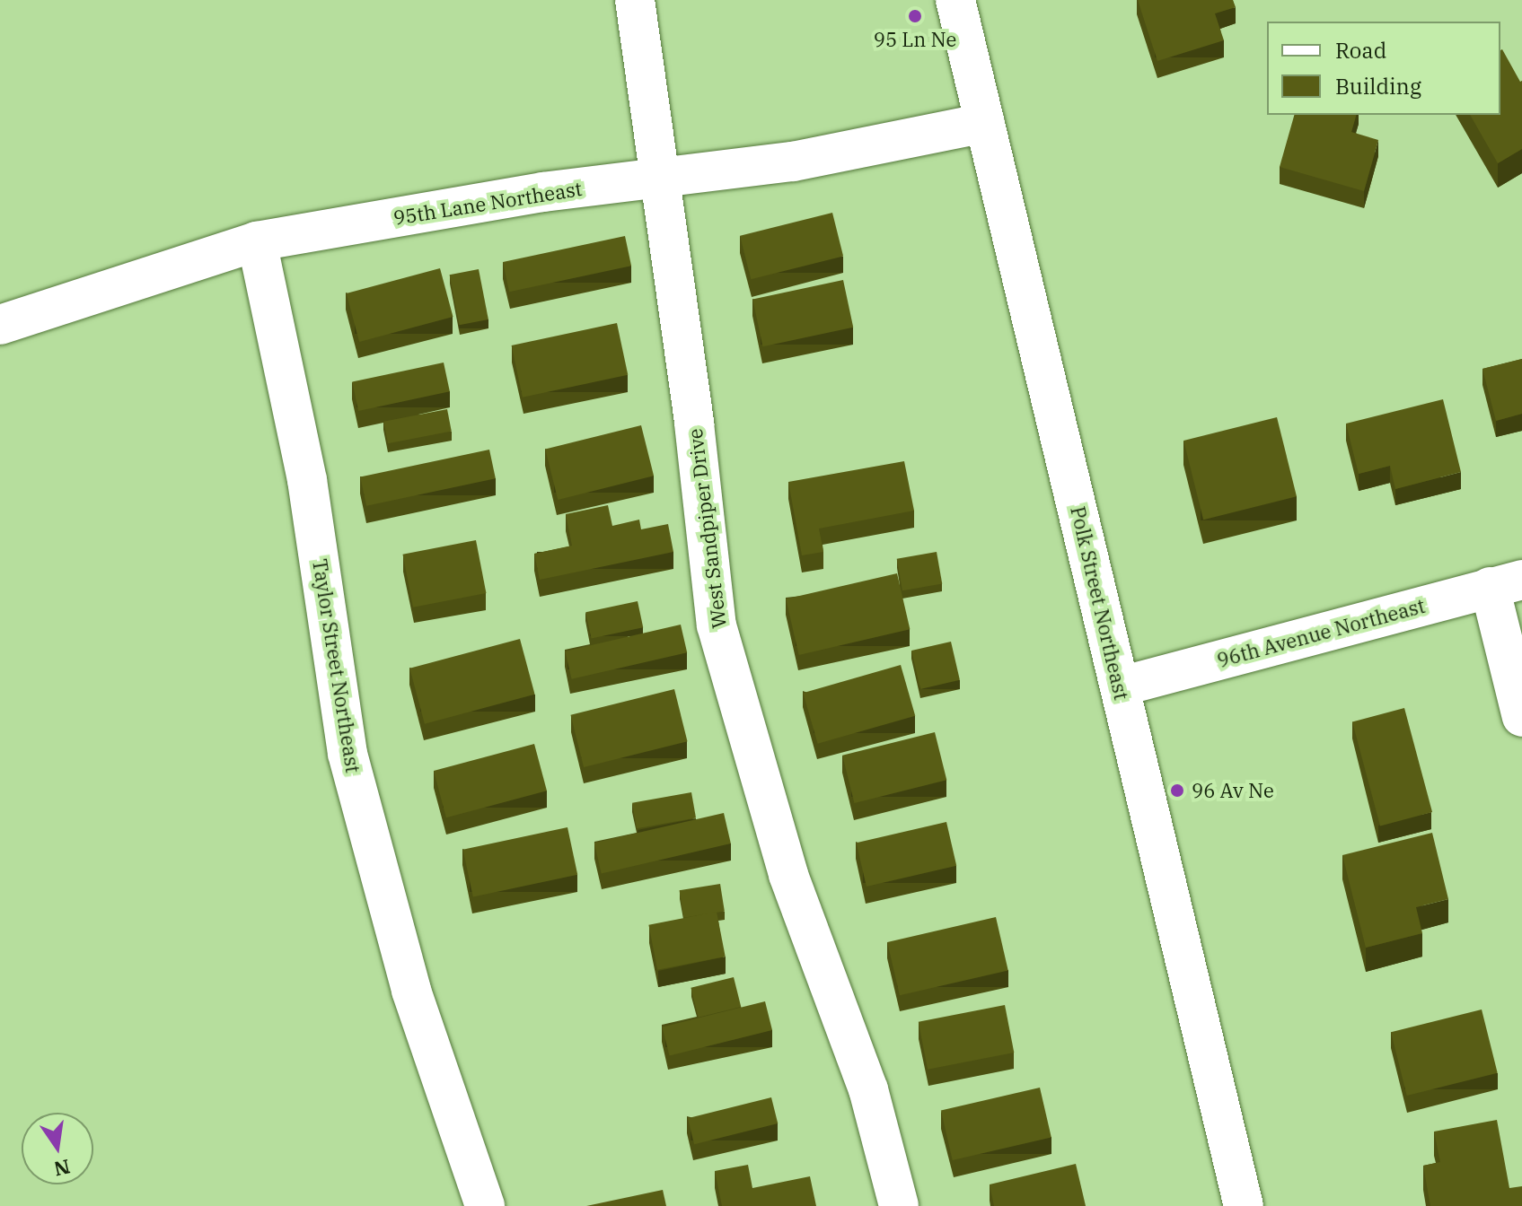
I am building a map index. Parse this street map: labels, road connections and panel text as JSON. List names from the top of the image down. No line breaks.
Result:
{"streets":{"street":["95th Lane Northeast","West Sandpiper Drive","Polk Street Northeast","96th Avenue Northeast","Taylor Street Northeast"]},"crossings":[["95th Lane Northeast","West Sandpiper Drive"],["95th Lane Northeast","Polk Street Northeast"],["95th Lane Northeast","Taylor Street Northeast"],["Polk Street Northeast","96th Avenue Northeast"]],"places":["95 Ln Ne","96 Av Ne"],"legend":["Road","Building"],"north":"bottom"}
